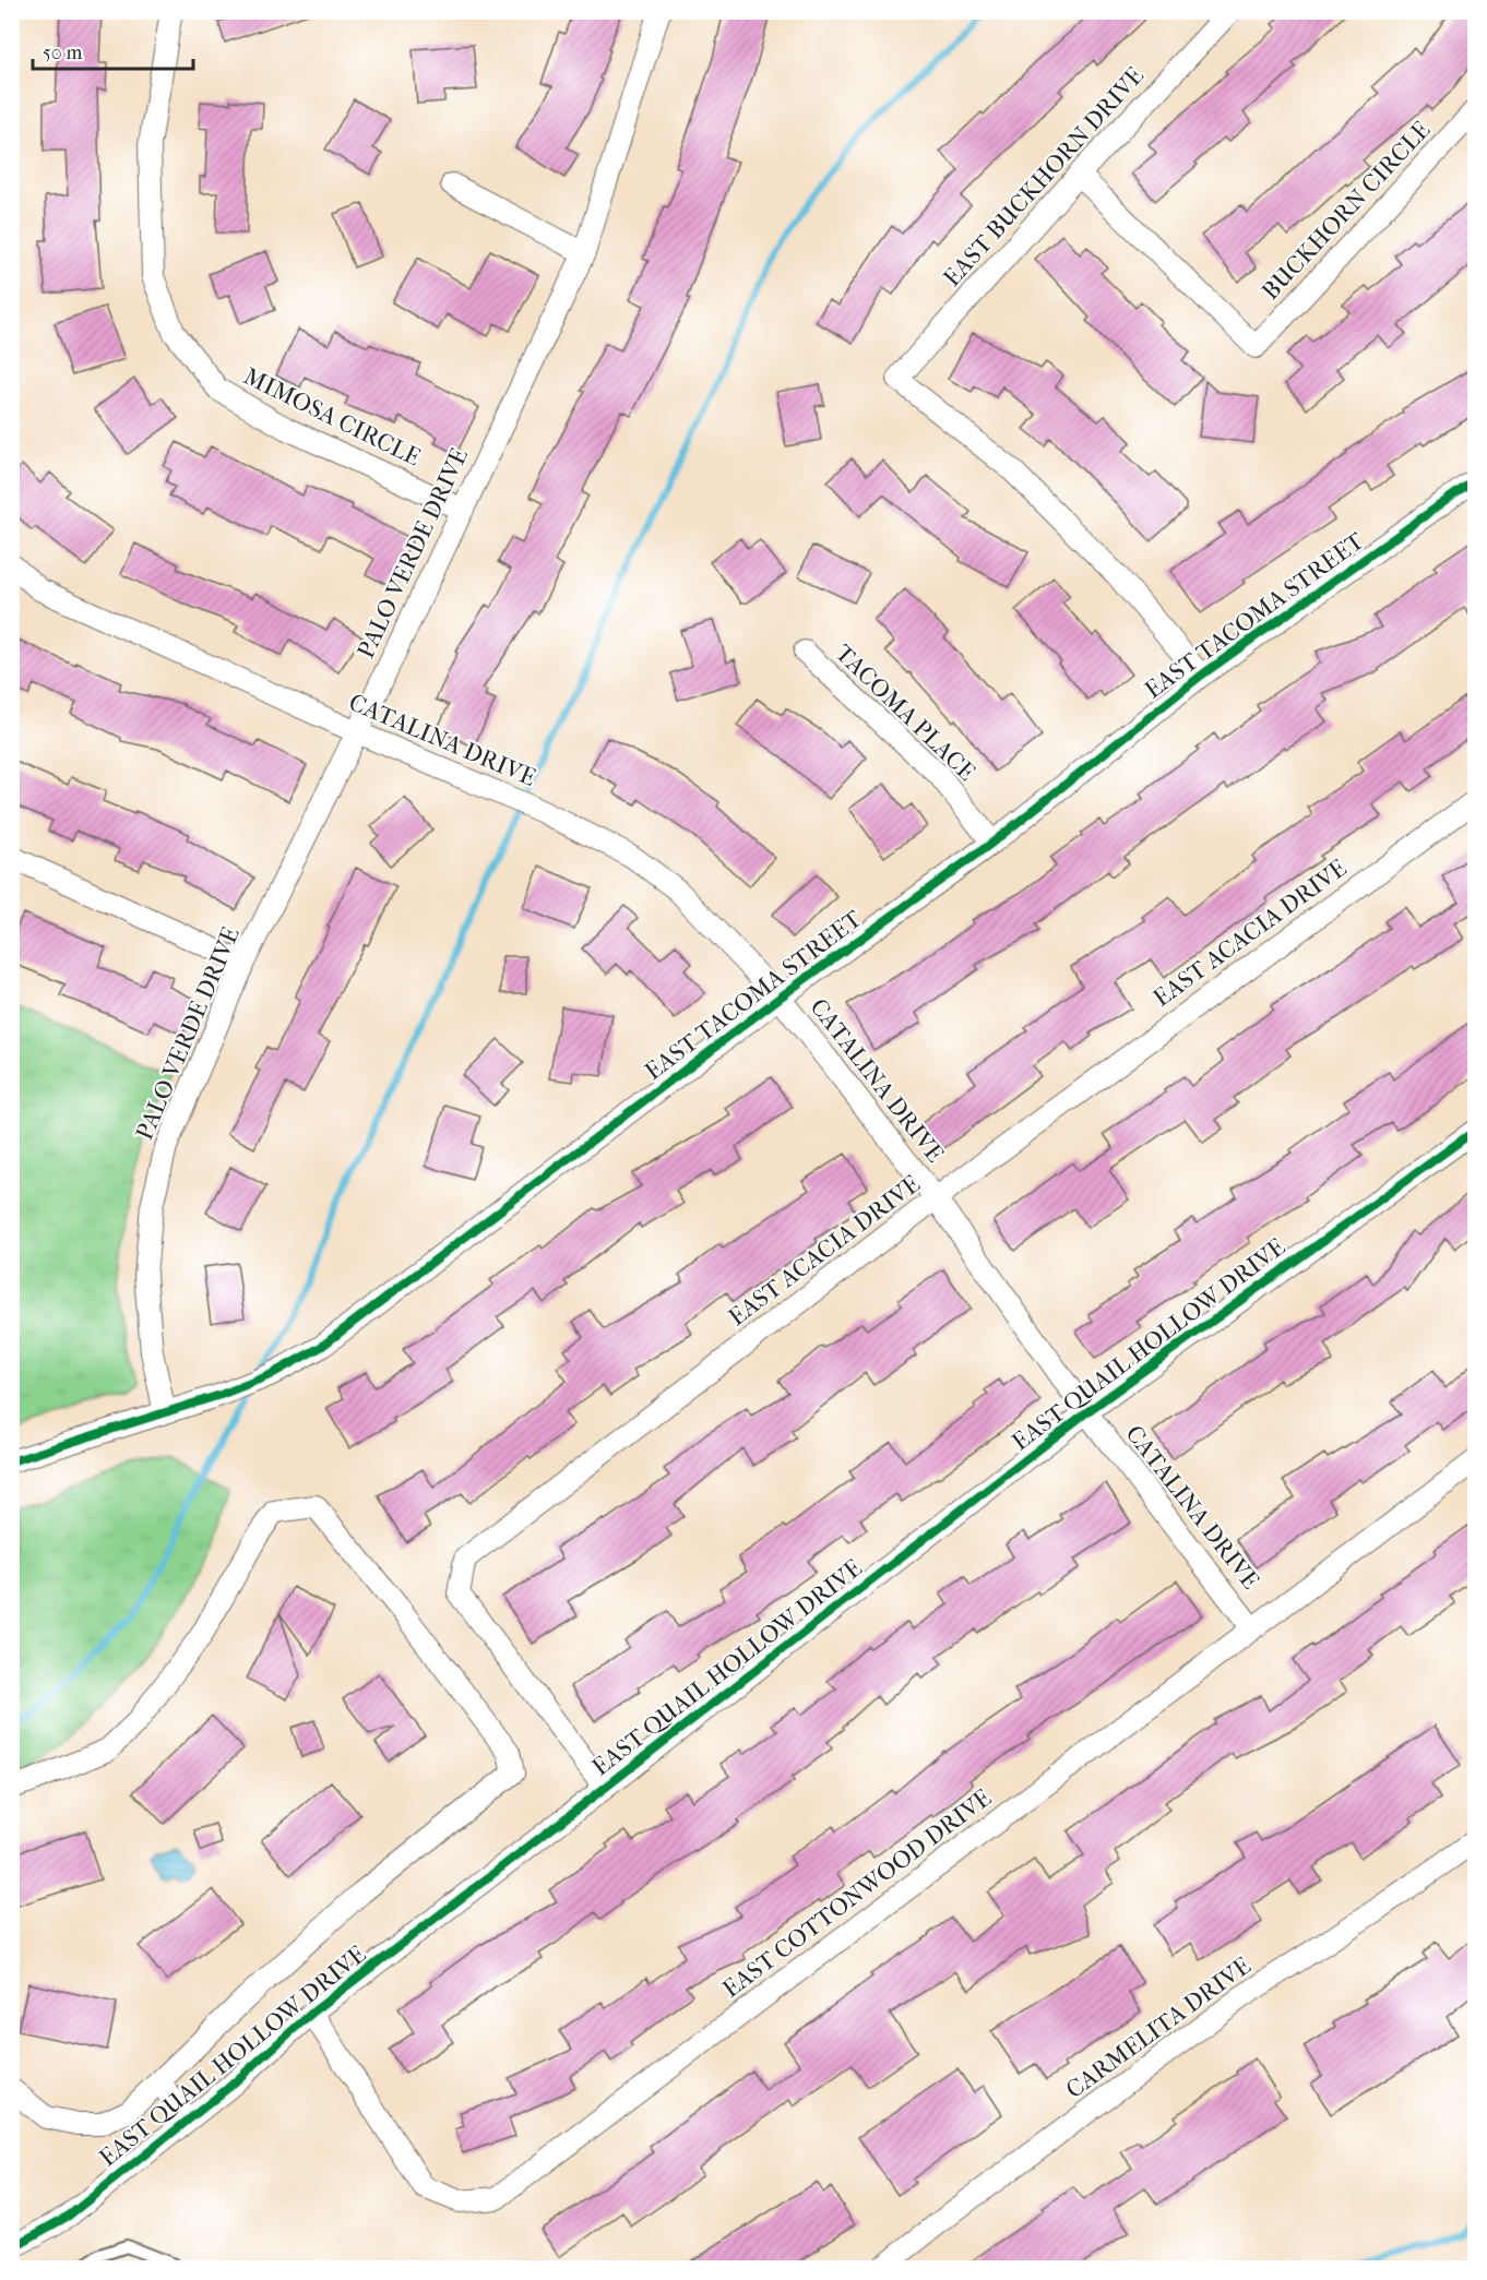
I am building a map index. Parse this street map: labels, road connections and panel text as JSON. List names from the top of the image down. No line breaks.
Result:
{"streets":{"street":["EAST BUCKHORN DRIVE","BUCKHORN CIRCLE","MIMOSA CIRCLE","PALO VERDE DRIVE","EAST TACOMA STREET","TACOMA PLACE","CATALINA DRIVE","EAST ACACIA DRIVE","EAST QUAIL HOLLOW DRIVE","EAST COTTONWOOD DRIVE","CARMELITA DRIVE"]},"crossings":[["EAST BUCKHORN DRIVE","BUCKHORN CIRCLE"],["EAST BUCKHORN DRIVE","EAST TACOMA STREET"],["MIMOSA CIRCLE","PALO VERDE DRIVE"],["PALO VERDE DRIVE","EAST TACOMA STREET"],["PALO VERDE DRIVE","CATALINA DRIVE"],["EAST TACOMA STREET","TACOMA PLACE"],["EAST TACOMA STREET","CATALINA DRIVE"],["CATALINA DRIVE","EAST ACACIA DRIVE"],["CATALINA DRIVE","EAST QUAIL HOLLOW DRIVE"],["CATALINA DRIVE","EAST COTTONWOOD DRIVE"],["EAST ACACIA DRIVE","EAST QUAIL HOLLOW DRIVE"],["EAST QUAIL HOLLOW DRIVE","EAST COTTONWOOD DRIVE"]],"scale_bar":"50 m"}
